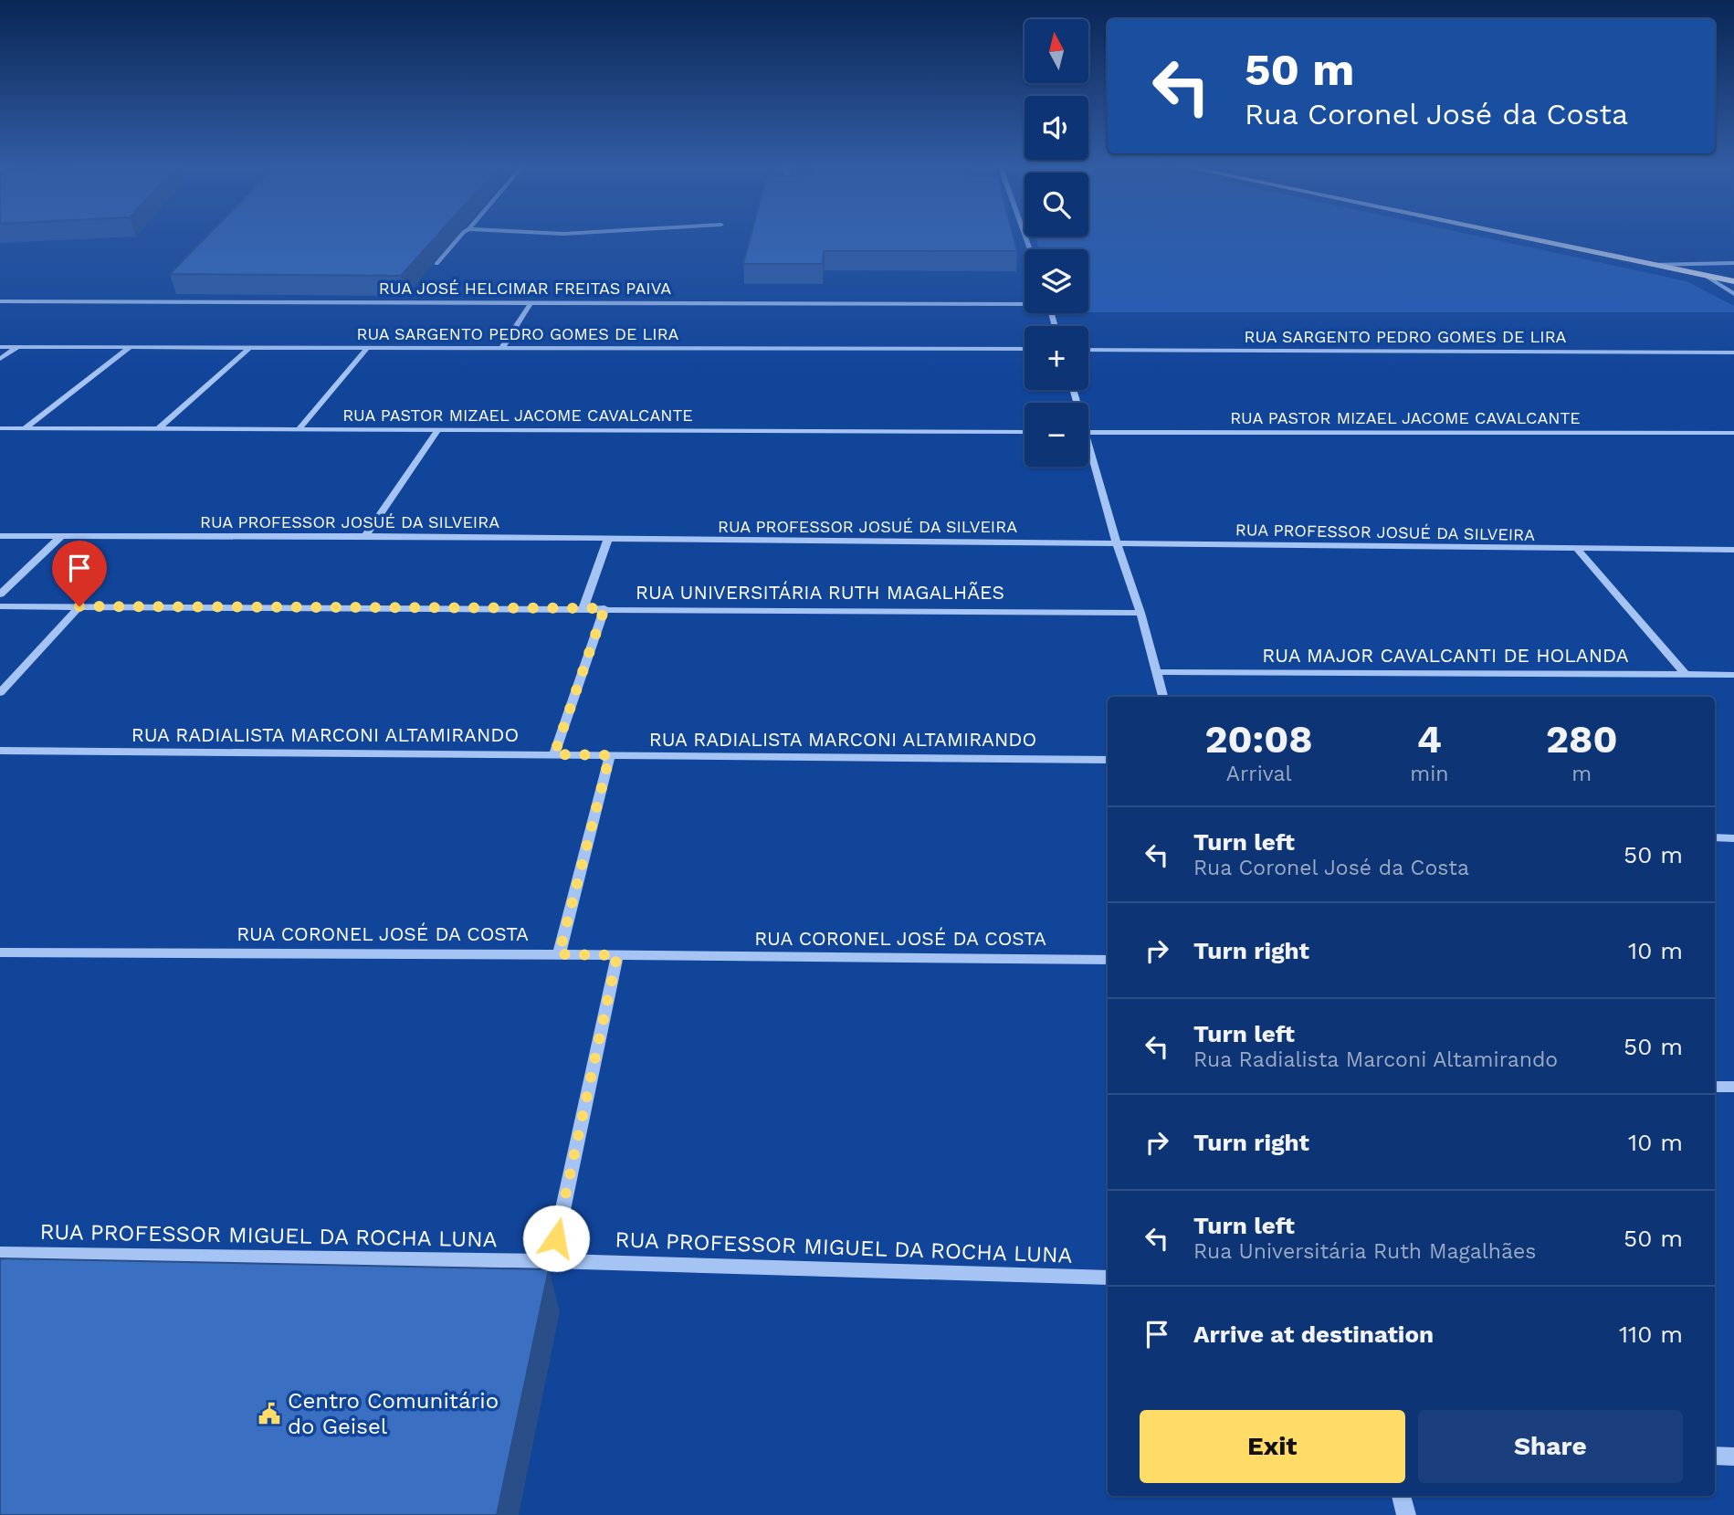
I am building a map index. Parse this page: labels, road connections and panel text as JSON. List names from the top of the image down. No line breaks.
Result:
{"streets":{"street":["RUA JOSÉ HELCIMAR FREITAS PAIVA","RUA SARGENTO PEDRO GOMES DE LIRA","RUA PASTOR MIZAEL JACOME CAVALCANTE","RUA PROFESSOR JOSUÉ DA SILVEIRA","RUA UNIVERSITÁRIA RUTH MAGALHÃES","RUA MAJOR CAVALCANTI DE HOLANDA","RUA RADIALISTA MARCONI ALTAMIRANDO","RUA CORONEL JOSÉ DA COSTA","RUA PROFESSOR MIGUEL DA ROCHA LUNA"]},"places":{"public building":["Centro Comunitário do Geisel"]},"north":"top","page":{"map_buttons":["+","−"],"turn":["50 m","Rua Coronel José da Costa"],"eta":["20:08","Arrival","4","min","280","m"],"list":[{"name":"Turn left","note":"Rua Coronel José da Costa","value":"50 m"},{"name":"Turn right","value":"10 m"},{"name":"Turn left","note":"Rua Radialista Marconi Altamirando","value":"50 m"},{"name":"Turn right","value":"10 m"},{"name":"Turn left","note":"Rua Universitária Ruth Magalhães","value":"50 m"},{"name":"Arrive at destination","value":"110 m"}],"buttons":["Exit","Share"]}}
